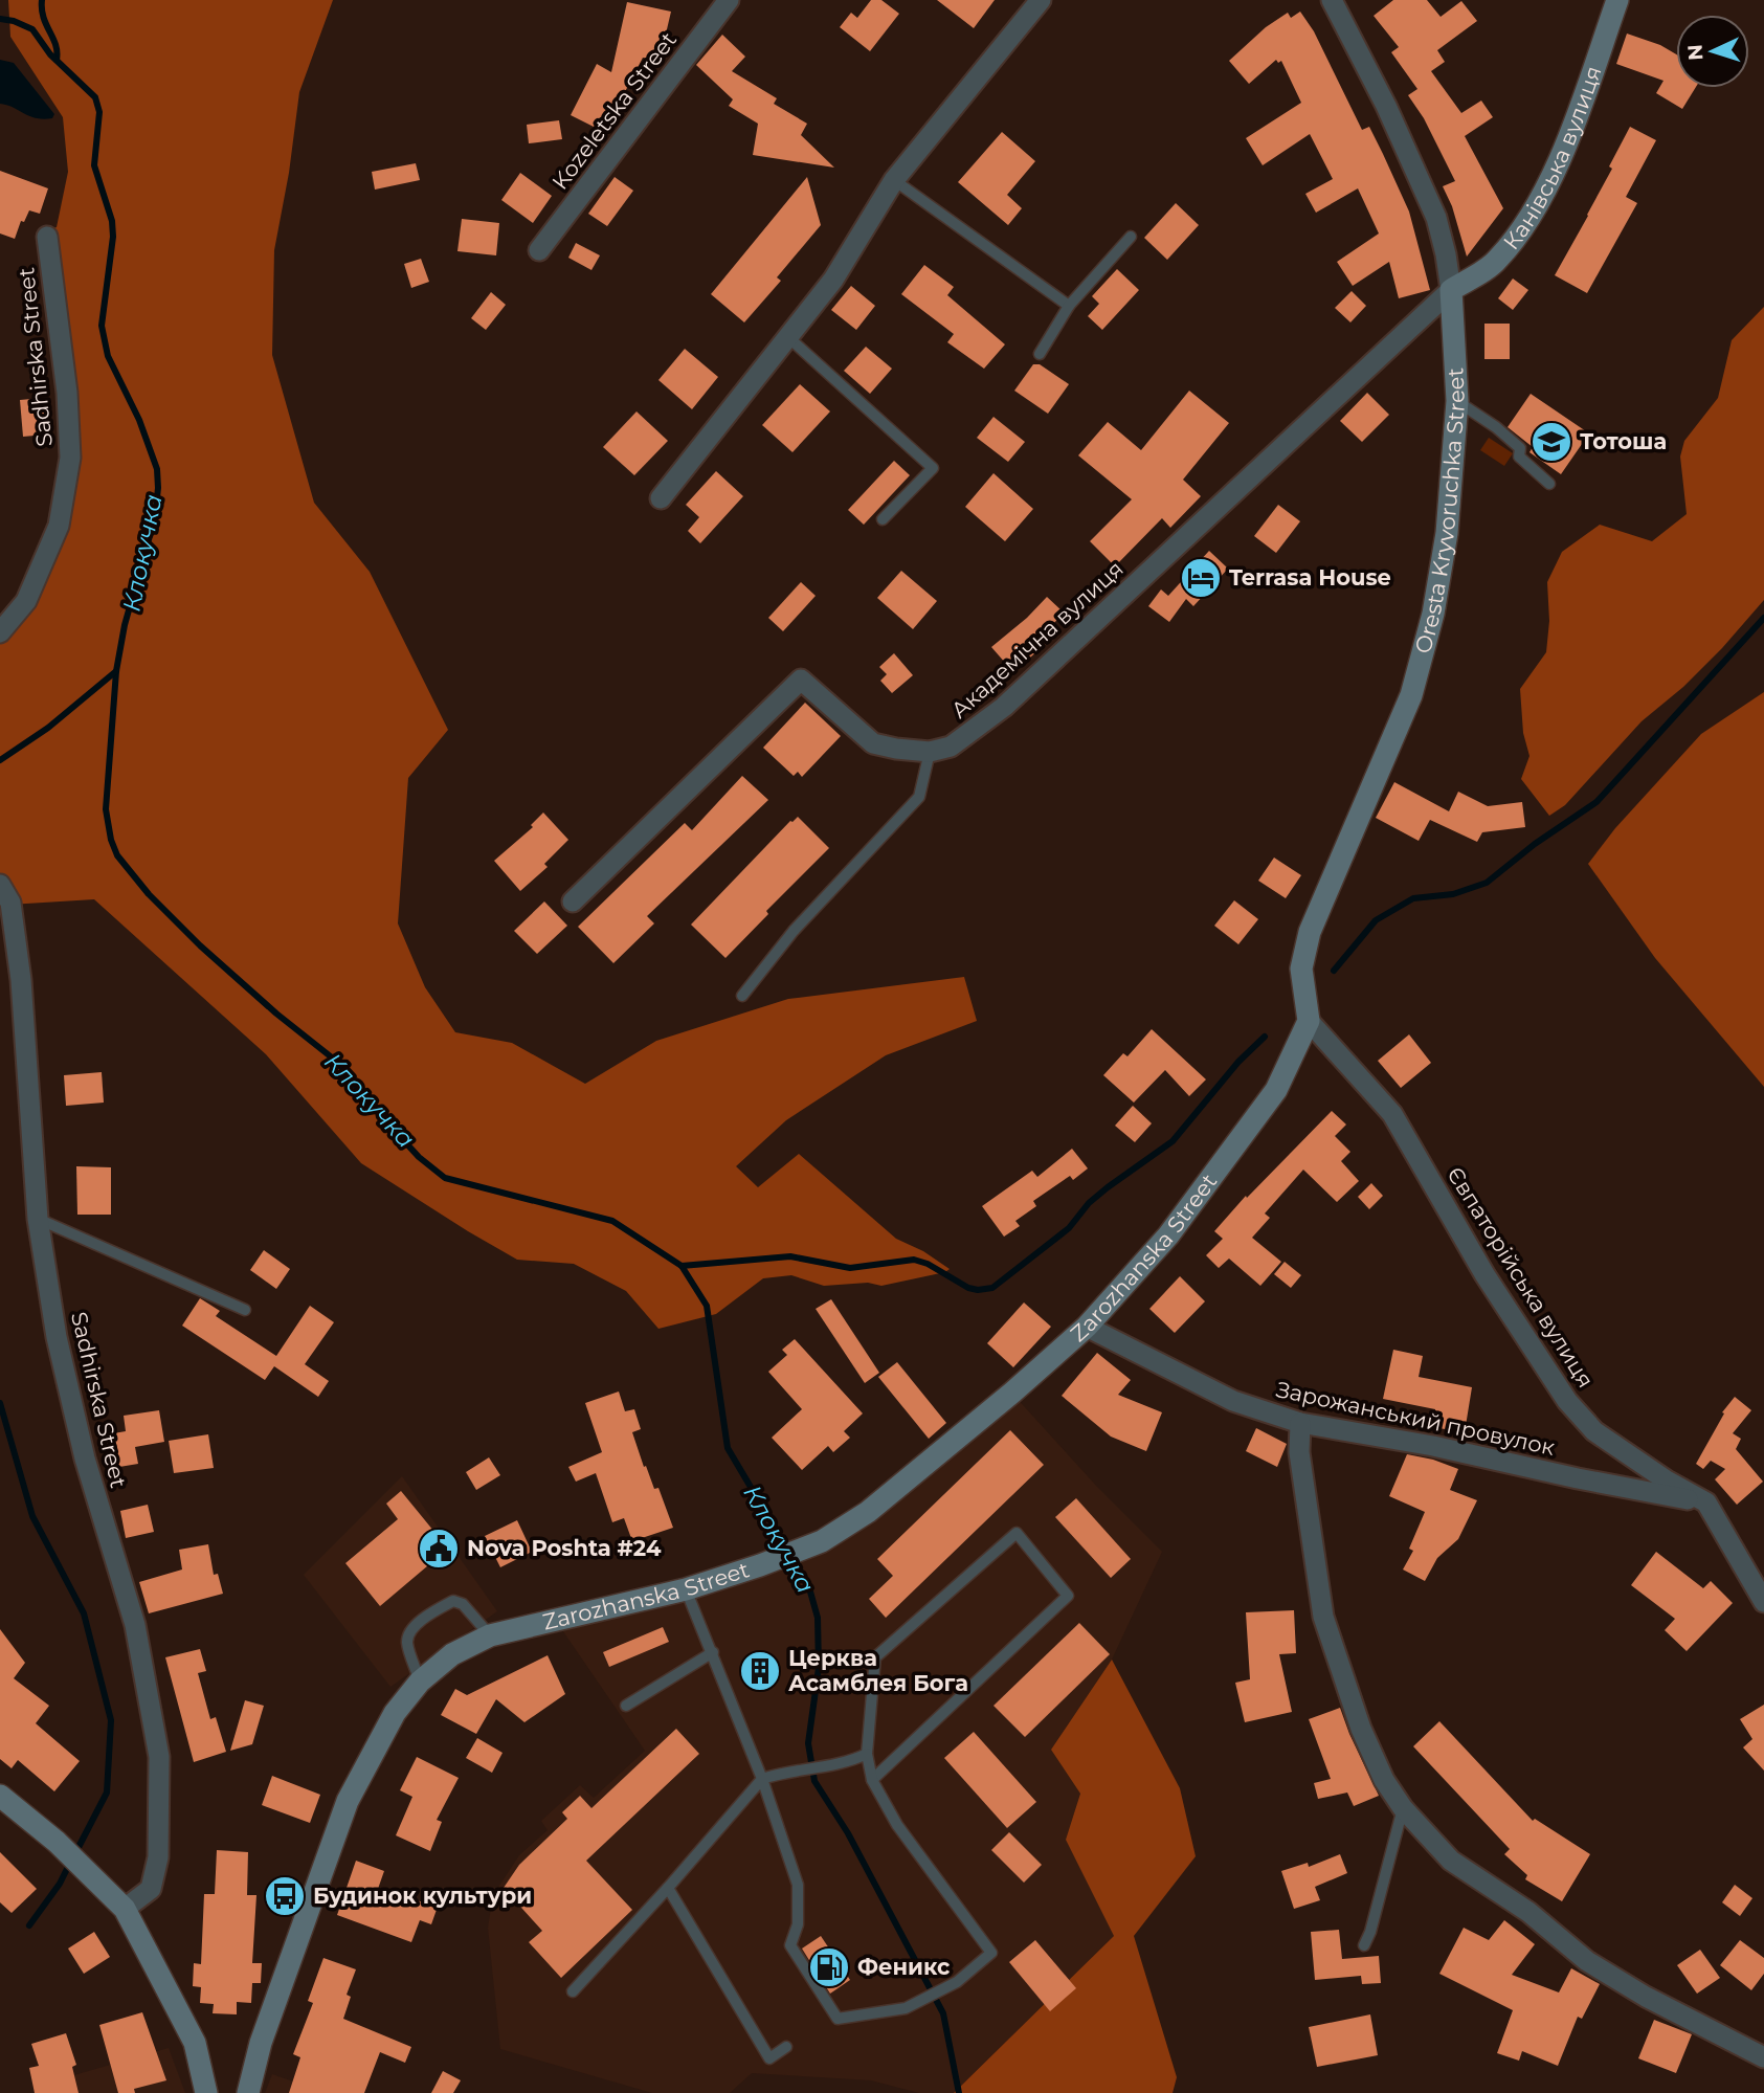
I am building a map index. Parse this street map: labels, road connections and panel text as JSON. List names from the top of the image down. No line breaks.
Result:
{"streets":{"street":["Kozeletska Street","Канівська вулиця","Sadhirska Street","Oresta Kryvoruchka Street","Академічна вулиця","Zarozhanska Street","Євпаторійська вулиця","Зарожанський провулок"]},"crossings":[["Канівська вулиця","Oresta Kryvoruchka Street"],["Канівська вулиця","Академічна вулиця"],["Oresta Kryvoruchka Street","Академічна вулиця"],["Oresta Kryvoruchka Street","Zarozhanska Street"],["Oresta Kryvoruchka Street","Євпаторійська вулиця"],["Zarozhanska Street","Євпаторійська вулиця"],["Zarozhanska Street","Зарожанський провулок"],["Євпаторійська вулиця","Зарожанський провулок"]],"water":["Клокучка"],"places":{"school or university":["Тотоша"],"hotel":["Terrasa House"],"public building":["Nova Poshta #24"],"building":["Церква Асамблея Бога"],"bus stop":["Будинок культури"],"fuel station":["Феникс"]},"north":"left"}
